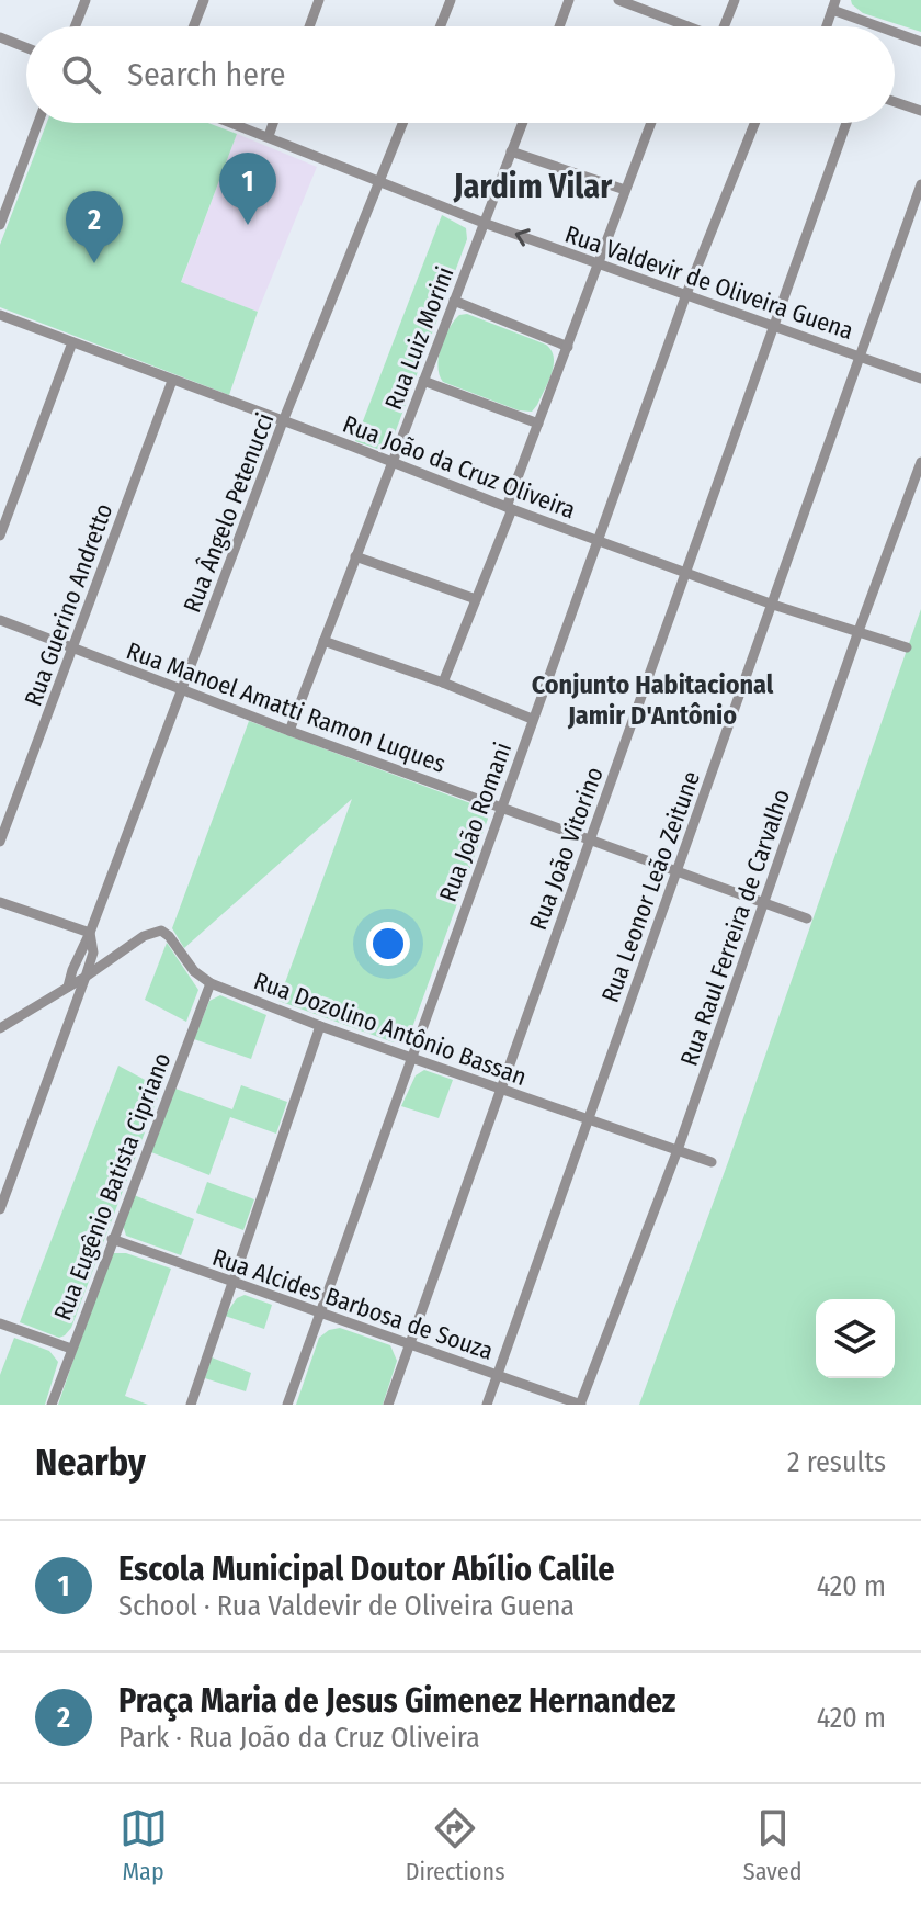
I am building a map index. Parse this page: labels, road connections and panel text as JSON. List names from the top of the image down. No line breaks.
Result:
{"streets":{"street":["Rua Valdevir de Oliveira Guena","Rua Luiz Morini","Rua João da Cruz Oliveira","Rua Ângelo Petenucci","Rua Guerino Andretto","Rua Manoel Amatti Ramon Luques","Rua João Romani","Rua João Vitorino","Rua Leonor Leão Zeitune","Rua Raul Ferreira de Carvalho","Rua Dozolino Antônio Bassan","Rua Eugênio Batista Cipriano","Rua Alcides Barbosa de Souza"]},"crossings":[["Rua Valdevir de Oliveira Guena","Rua Luiz Morini"],["Rua Valdevir de Oliveira Guena","Rua Ângelo Petenucci"],["Rua Valdevir de Oliveira Guena","Rua João Romani"],["Rua Valdevir de Oliveira Guena","Rua João Vitorino"],["Rua Valdevir de Oliveira Guena","Rua Leonor Leão Zeitune"],["Rua Luiz Morini","Rua João da Cruz Oliveira"],["Rua Luiz Morini","Rua Manoel Amatti Ramon Luques"],["Rua João da Cruz Oliveira","Rua Ângelo Petenucci"],["Rua João da Cruz Oliveira","Rua Guerino Andretto"],["Rua João da Cruz Oliveira","Rua João Romani"],["Rua João da Cruz Oliveira","Rua João Vitorino"],["Rua João da Cruz Oliveira","Rua Leonor Leão Zeitune"],["Rua João da Cruz Oliveira","Rua Raul Ferreira de Carvalho"],["Rua Ângelo Petenucci","Rua Manoel Amatti Ramon Luques"],["Rua Ângelo Petenucci","Rua Dozolino Antônio Bassan"],["Rua Guerino Andretto","Rua Manoel Amatti Ramon Luques"],["Rua Manoel Amatti Ramon Luques","Rua João Romani"],["Rua Manoel Amatti Ramon Luques","Rua João Vitorino"],["Rua Manoel Amatti Ramon Luques","Rua Leonor Leão Zeitune"],["Rua Manoel Amatti Ramon Luques","Rua Raul Ferreira de Carvalho"],["Rua João Romani","Rua Dozolino Antônio Bassan"],["Rua João Romani","Rua Alcides Barbosa de Souza"],["Rua João Vitorino","Rua Dozolino Antônio Bassan"],["Rua João Vitorino","Rua Alcides Barbosa de Souza"],["Rua Leonor Leão Zeitune","Rua Dozolino Antônio Bassan"],["Rua Leonor Leão Zeitune","Rua Alcides Barbosa de Souza"],["Rua Raul Ferreira de Carvalho","Rua Dozolino Antônio Bassan"],["Rua Raul Ferreira de Carvalho","Rua Alcides Barbosa de Souza"],["Rua Dozolino Antônio Bassan","Rua Eugênio Batista Cipriano"],["Rua Eugênio Batista Cipriano","Rua Alcides Barbosa de Souza"]],"districts":["Jardim Vilar","Conjunto Habitacional Jamir D'Antônio"],"page":{"search":"Search here","pins":["1","2"],"heading":["Nearby","2 results"],"list":[{"mark":"1","name":"Escola Municipal Doutor Abílio Calile","note":"School · Rua Valdevir de Oliveira Guena","value":"420 m"},{"mark":"2","name":"Praça Maria de Jesus Gimenez Hernandez","note":"Park · Rua João da Cruz Oliveira","value":"420 m"}],"nav":["Map","Directions","Saved"]}}
